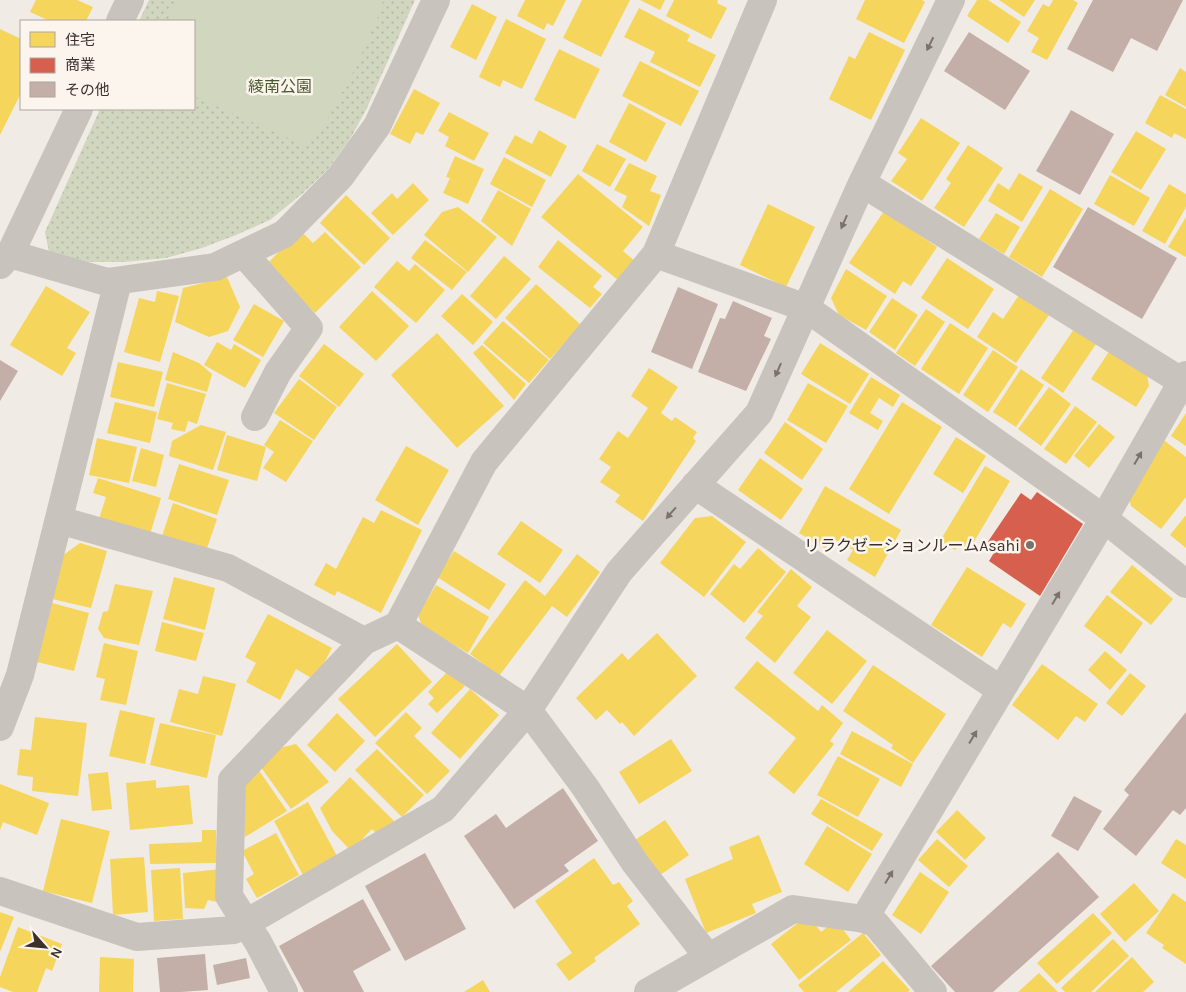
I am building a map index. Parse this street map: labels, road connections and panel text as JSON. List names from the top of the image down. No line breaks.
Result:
{"parks":["綾南公園"],"places":["リラクゼーションルームAsahi"],"legend":["住宅","商業","その他"],"north":"bottom right"}
